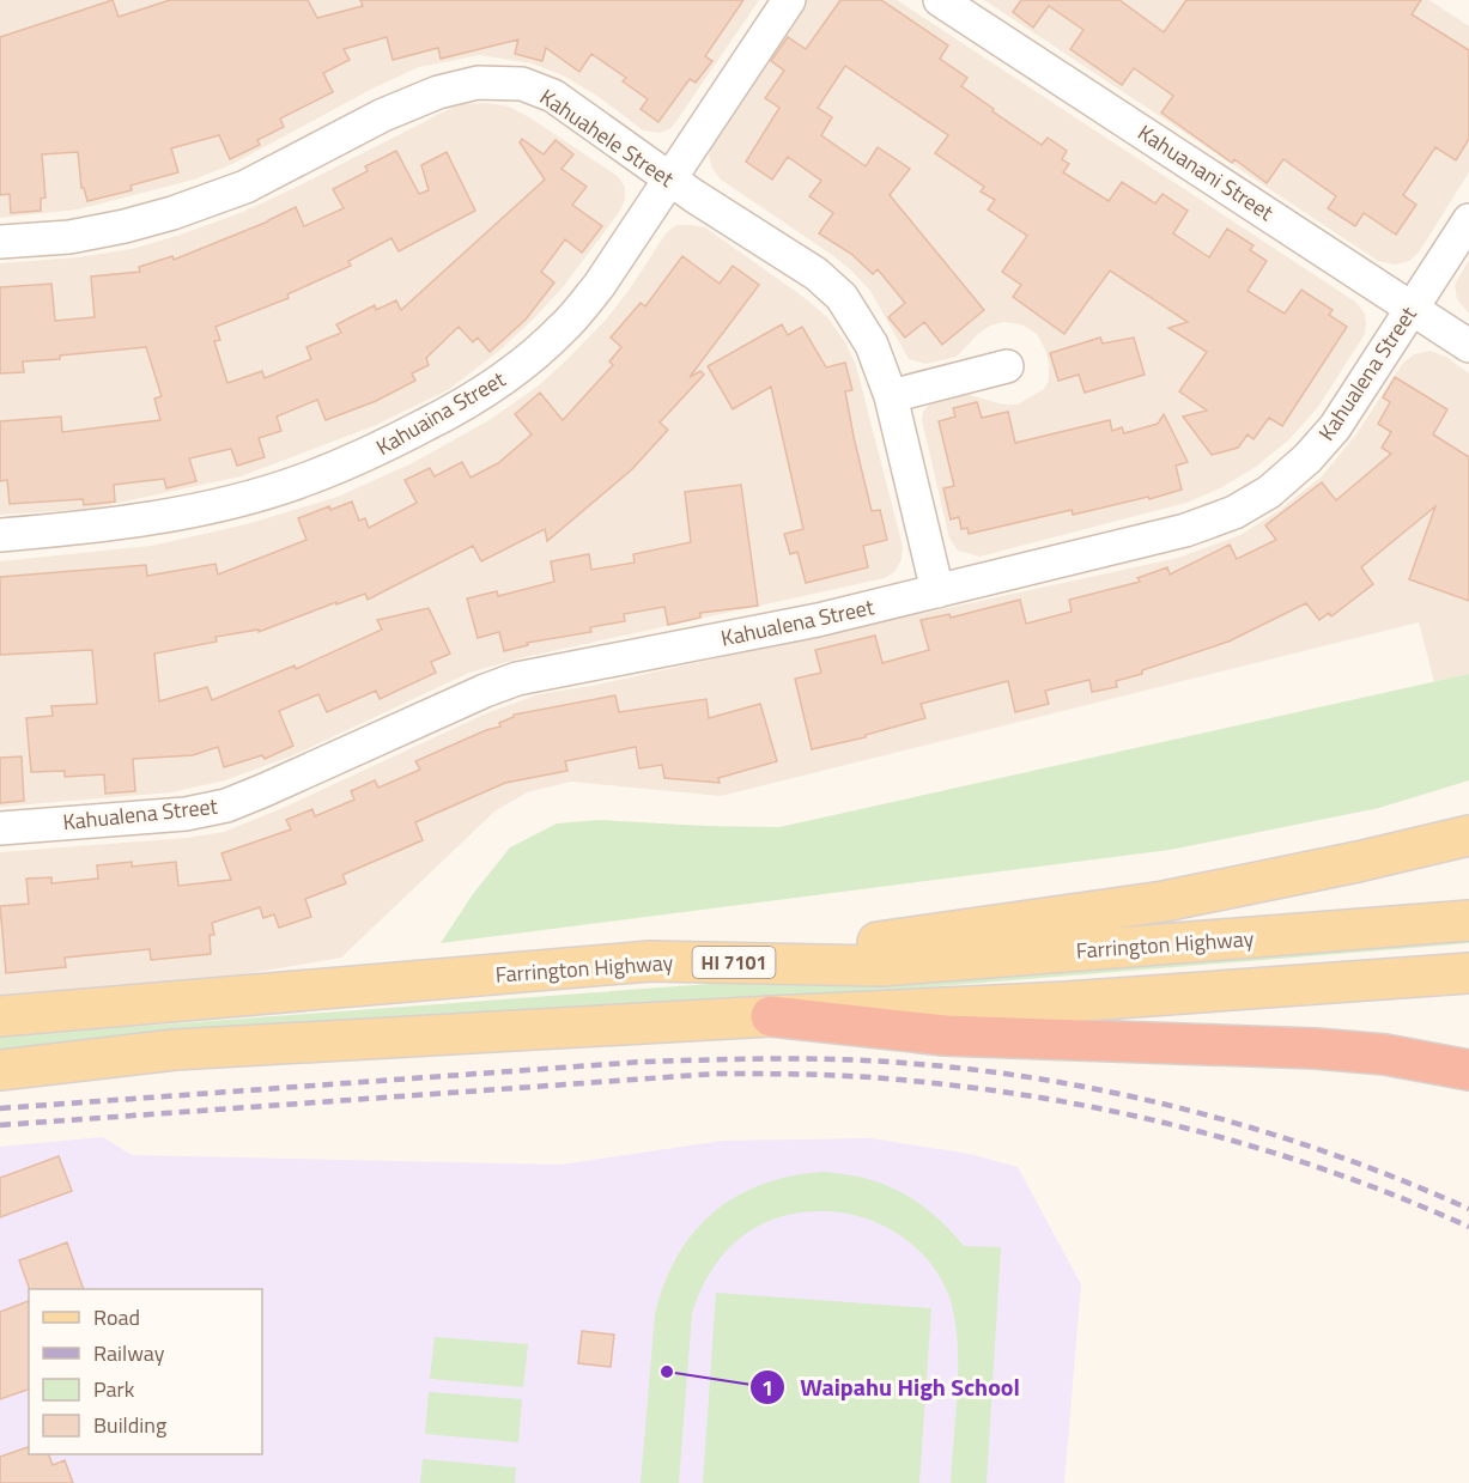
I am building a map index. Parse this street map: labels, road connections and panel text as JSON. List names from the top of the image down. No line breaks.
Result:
{"streets":{"main road":["Farrington Highway","HI 7101"],"street":["Kahuahele Street","Kahuanani Street","Kahualena Street","Kahuaina Street"]},"crossings":[["Kahuahele Street","Kahualena Street"],["Kahuahele Street","Kahuaina Street"],["Kahuanani Street","Kahualena Street"]],"places":["Waipahu High School"],"legend":["Road","Railway","Park","Building"]}
